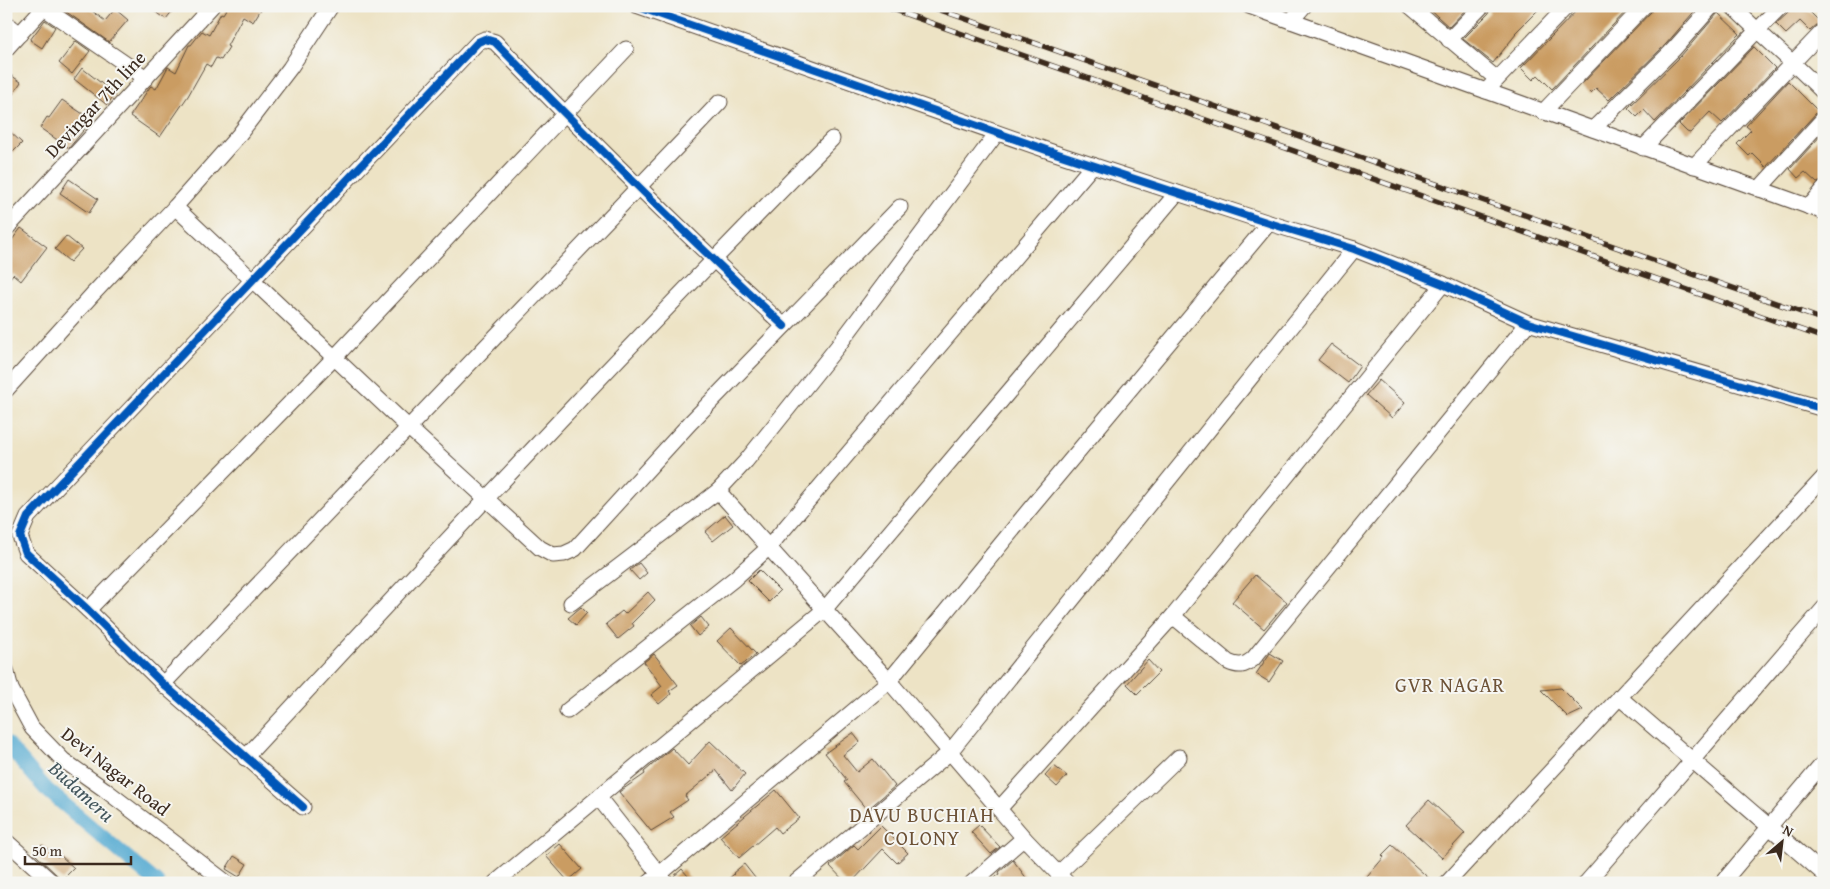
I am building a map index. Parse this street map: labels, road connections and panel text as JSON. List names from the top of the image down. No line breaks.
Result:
{"streets":{"street":["Devingar 7th line","Devi Nagar Road"]},"districts":["GVR NAGAR","DAVU BUCHIAH COLONY"],"water":["Budameru"],"scale_bar":"50 m","north":"top right"}
